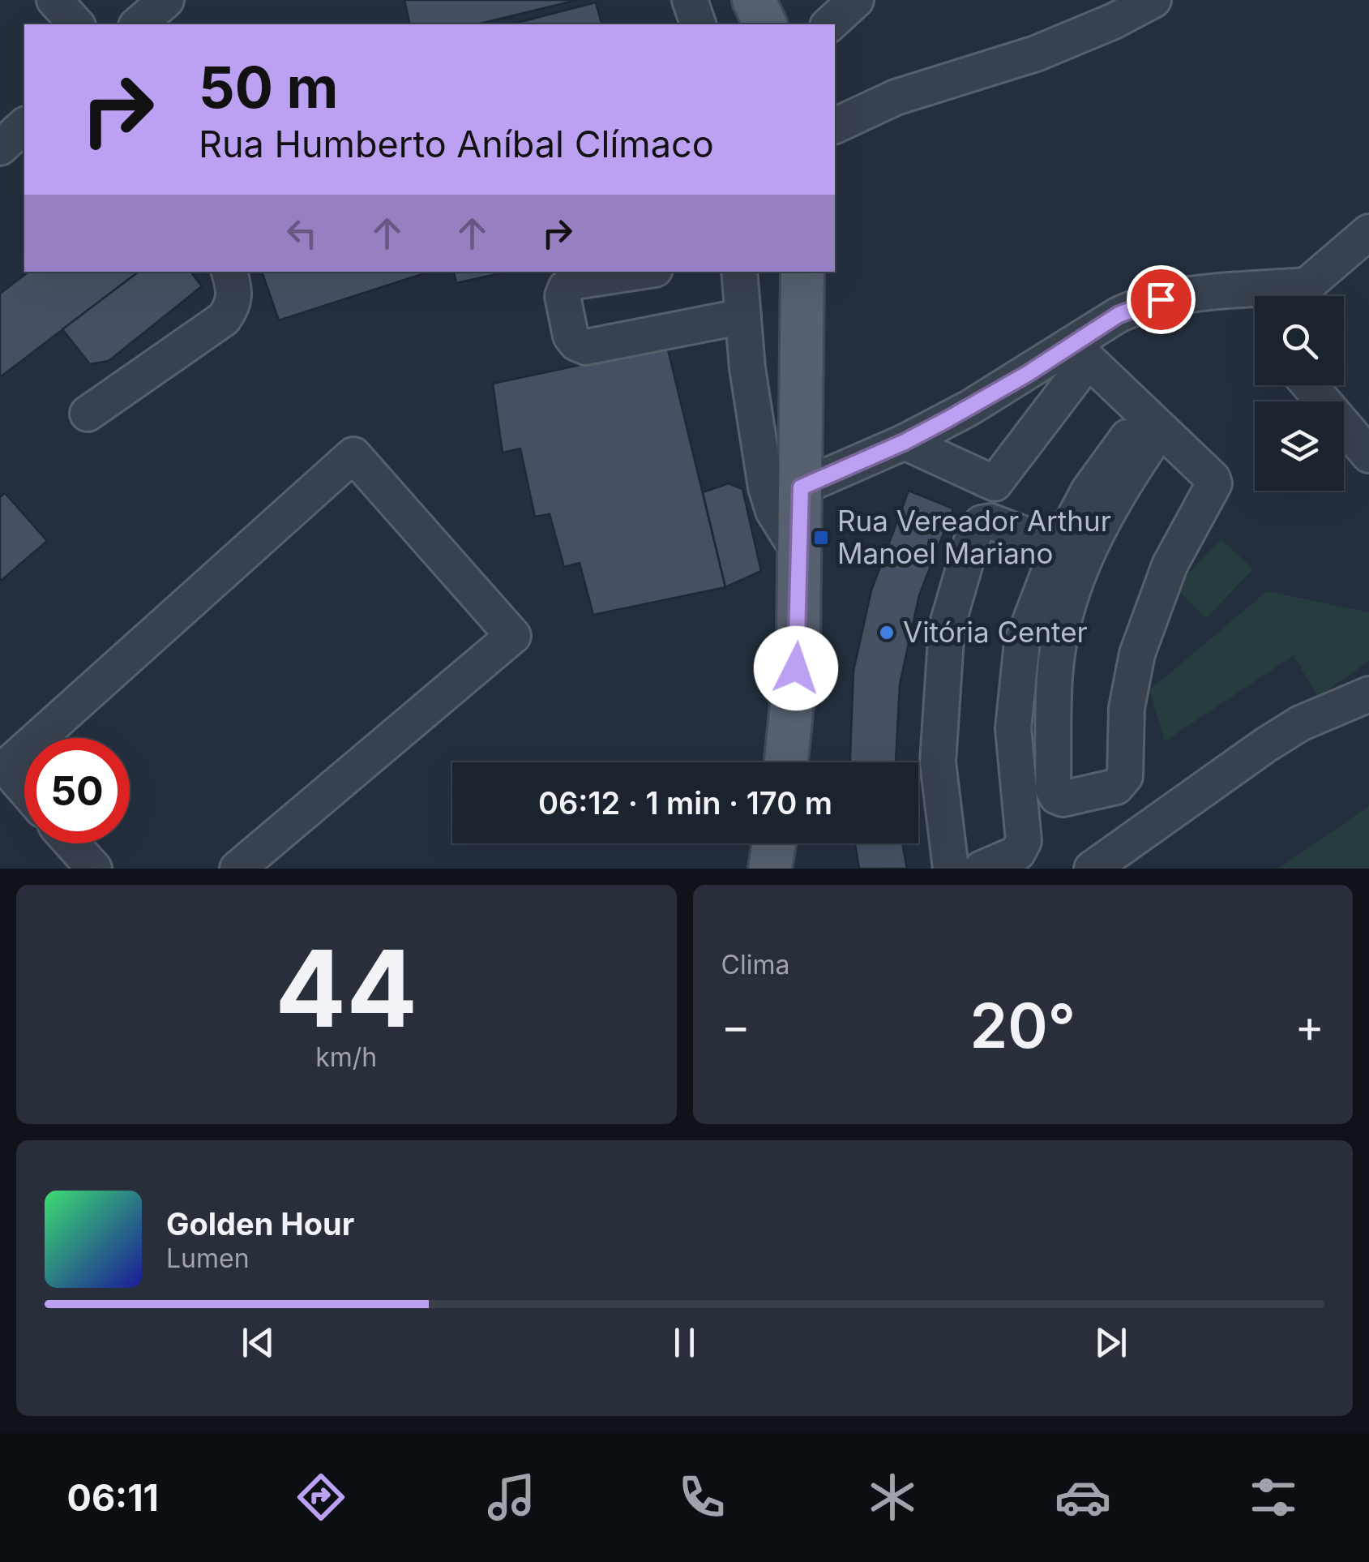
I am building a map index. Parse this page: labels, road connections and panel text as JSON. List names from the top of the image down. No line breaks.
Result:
{"places":{"transit":["Rua Vereador Arthur Manoel Mariano"],"other":["Vitória Center"]},"page":{"turn":["50 m","Rua Humberto Aníbal Clímaco"],"limit":"50","trip":"06:12 · 1 min · 170 m","tile":[["44","km/h"],"Clima"],"heat":["−","20°","+"],"song":["Golden Hour","Lumen"],"tabs":"06:11"}}
